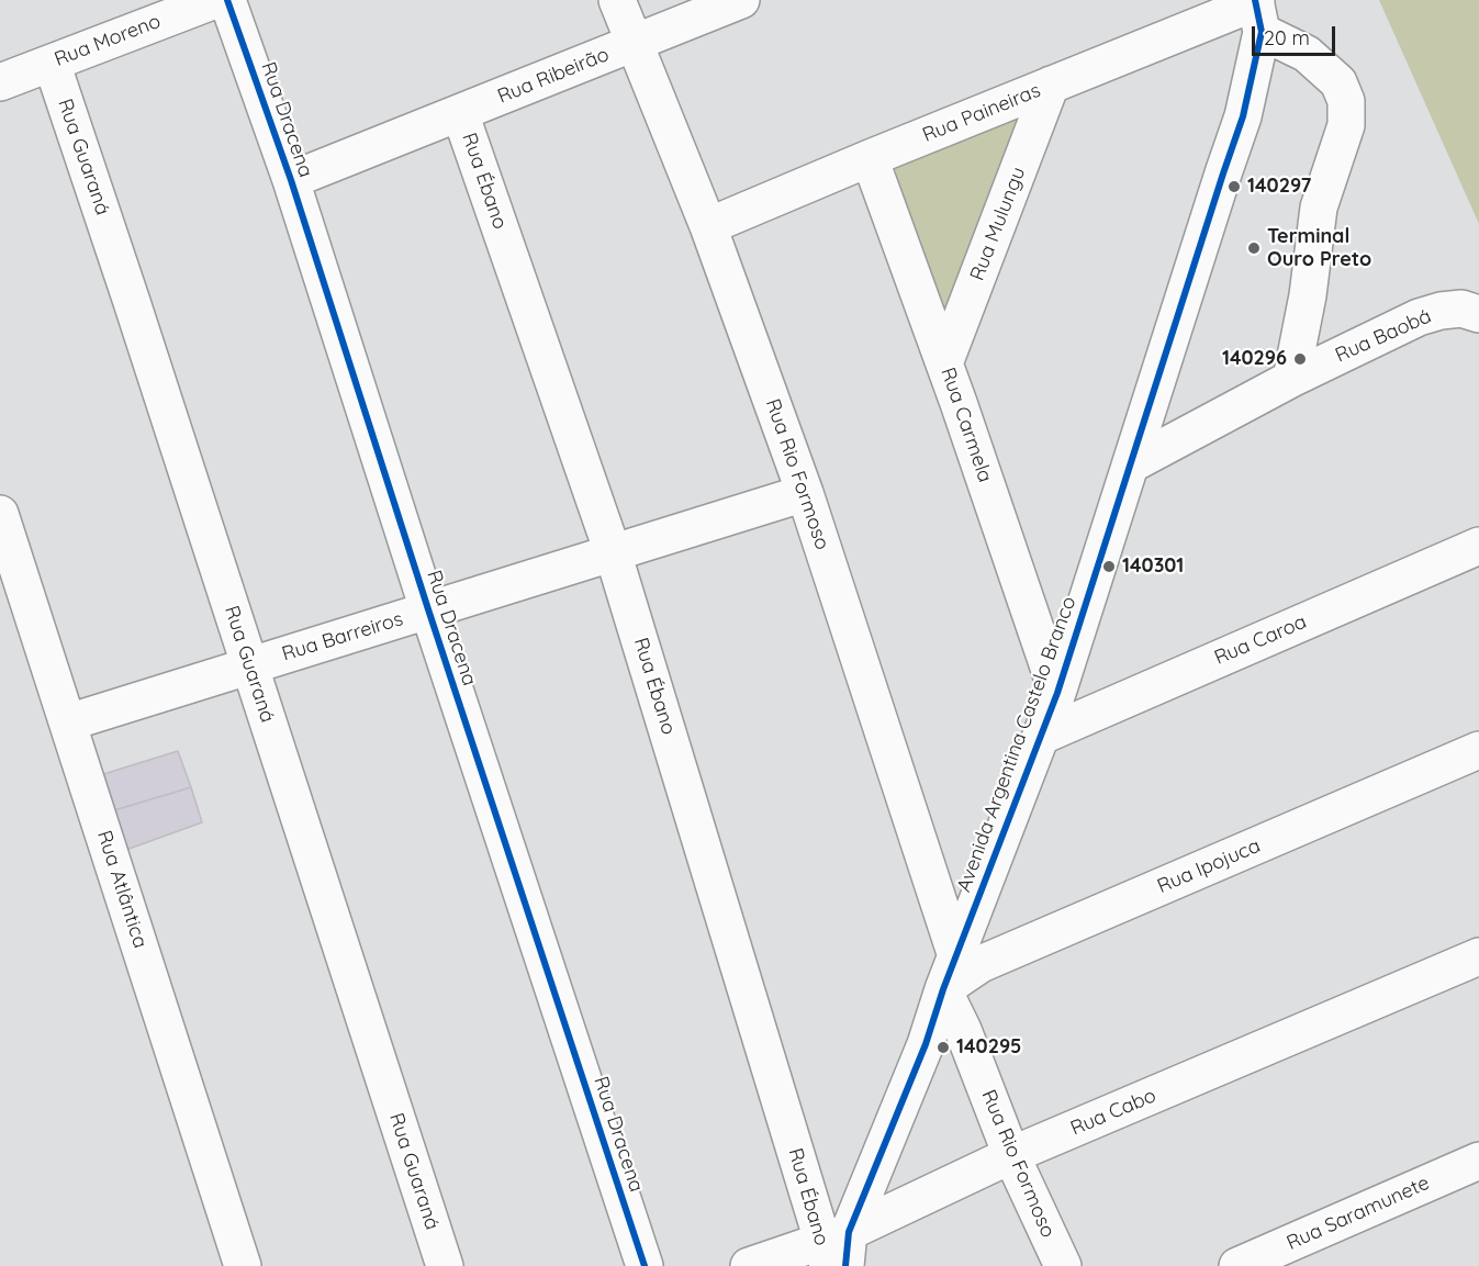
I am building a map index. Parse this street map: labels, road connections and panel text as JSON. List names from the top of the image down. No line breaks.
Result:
{"streets":{"street":["Rua Moreno","Rua Ribeirão","Rua Paineiras","Rua Dracena","Rua Guaraná","Rua Ébano","Rua Mulungu","Rua Baobá","Rua Carmela","Rua Rio Formoso","Rua Barreiros","Rua Caroa","Avenida Argentina Castelo Branco","Rua Ipojuca","Rua Atlântica","Rua Cabo","Rua Saramunete"]},"crossings":[["Rua Moreno","Rua Guaraná"],["Rua Ribeirão","Rua Dracena"],["Rua Ribeirão","Rua Ébano"],["Rua Ribeirão","Rua Rio Formoso"],["Rua Paineiras","Rua Mulungu"],["Rua Paineiras","Rua Carmela"],["Rua Paineiras","Rua Rio Formoso"],["Rua Paineiras","Avenida Argentina Castelo Branco"],["Rua Dracena","Rua Barreiros"],["Rua Guaraná","Rua Barreiros"],["Rua Ébano","Rua Barreiros"],["Rua Ébano","Avenida Argentina Castelo Branco"],["Rua Ébano","Rua Cabo"],["Rua Mulungu","Rua Carmela"],["Rua Baobá","Avenida Argentina Castelo Branco"],["Rua Carmela","Avenida Argentina Castelo Branco"],["Rua Rio Formoso","Rua Barreiros"],["Rua Rio Formoso","Avenida Argentina Castelo Branco"],["Rua Rio Formoso","Rua Ipojuca"],["Rua Rio Formoso","Rua Cabo"],["Rua Barreiros","Rua Atlântica"],["Rua Caroa","Avenida Argentina Castelo Branco"],["Avenida Argentina Castelo Branco","Rua Ipojuca"],["Avenida Argentina Castelo Branco","Rua Cabo"]],"places":["140297","Terminal Ouro Preto","140296","140301","140295"],"scale_bar":"20 m"}
